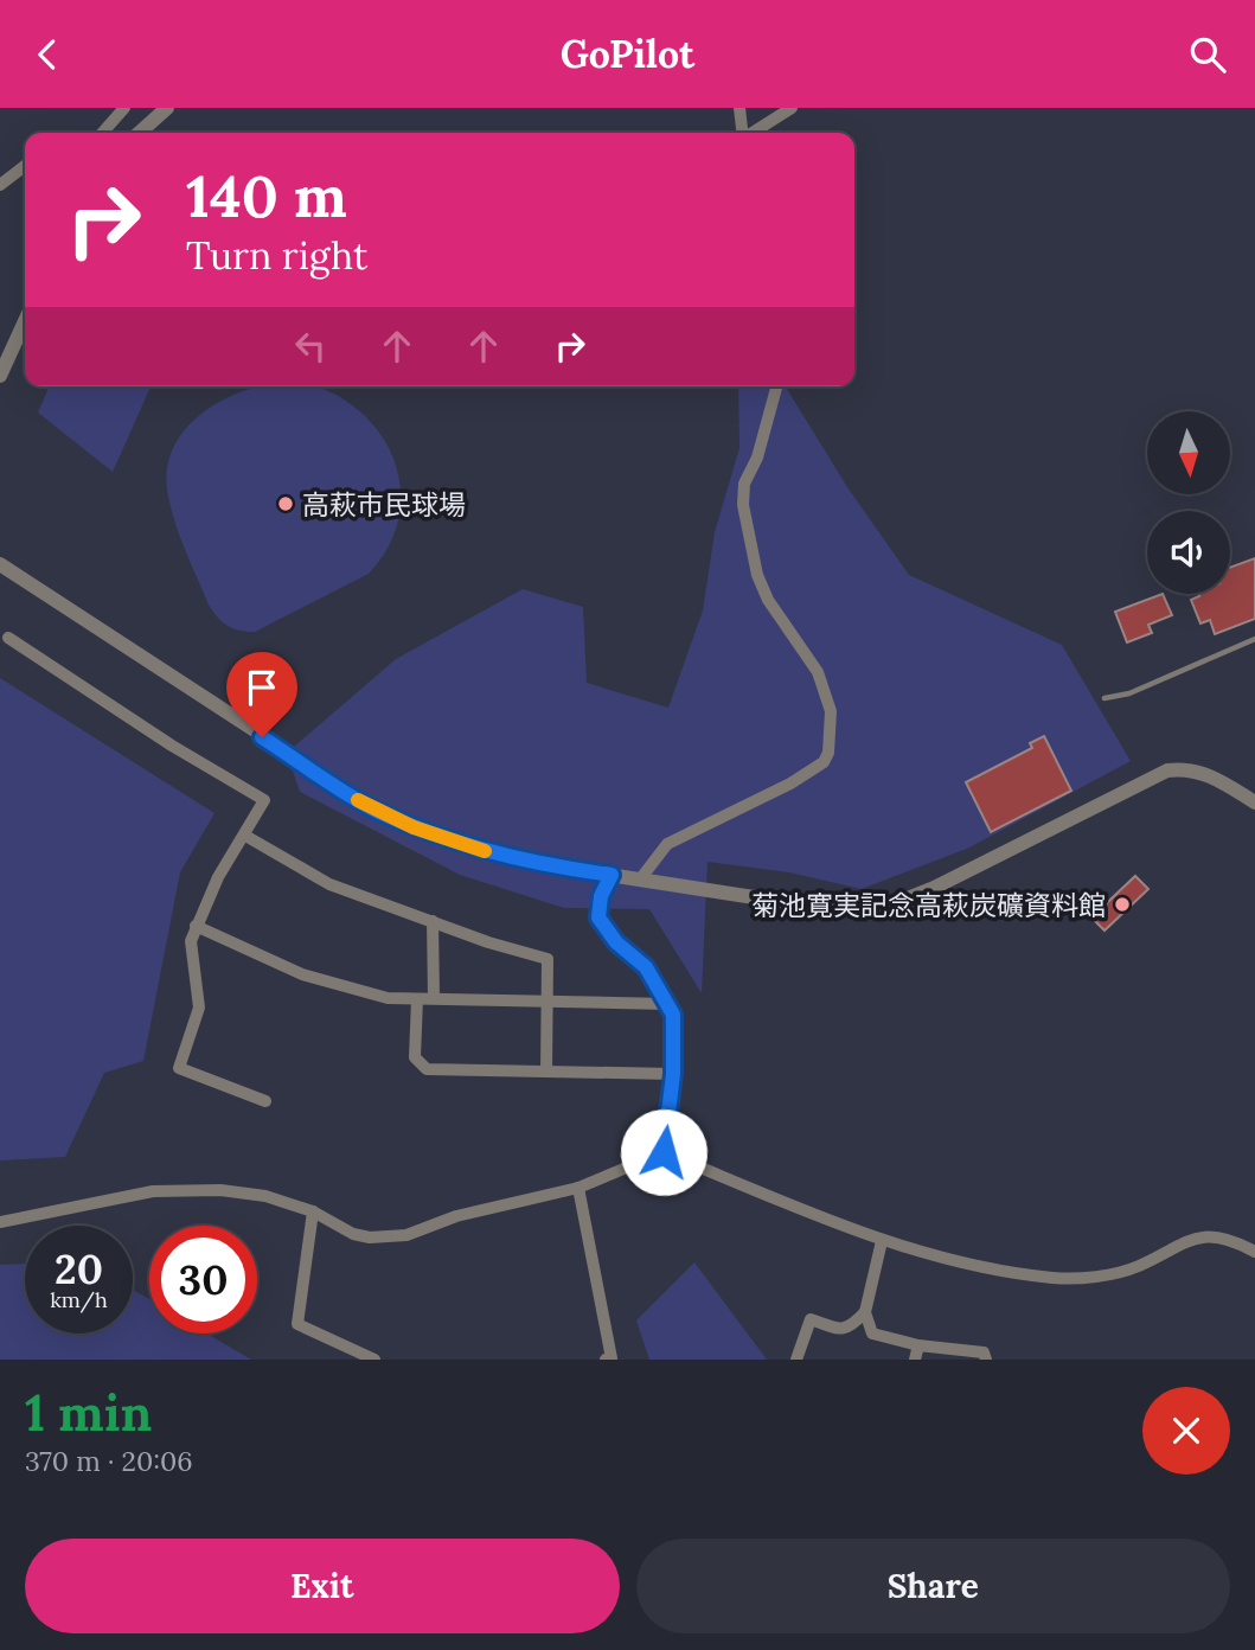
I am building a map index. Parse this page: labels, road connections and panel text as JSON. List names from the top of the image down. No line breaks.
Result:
{"places":["高萩市民球場","菊池寛実記念高萩炭礦資料館"],"north":"bottom","page":{"header":"GoPilot","turn":["140 m","Turn right"],"speed":"20 km/h","limit":"30","heading":["1 min","370 m · 20:06"],"buttons":["Exit","Share"]}}
